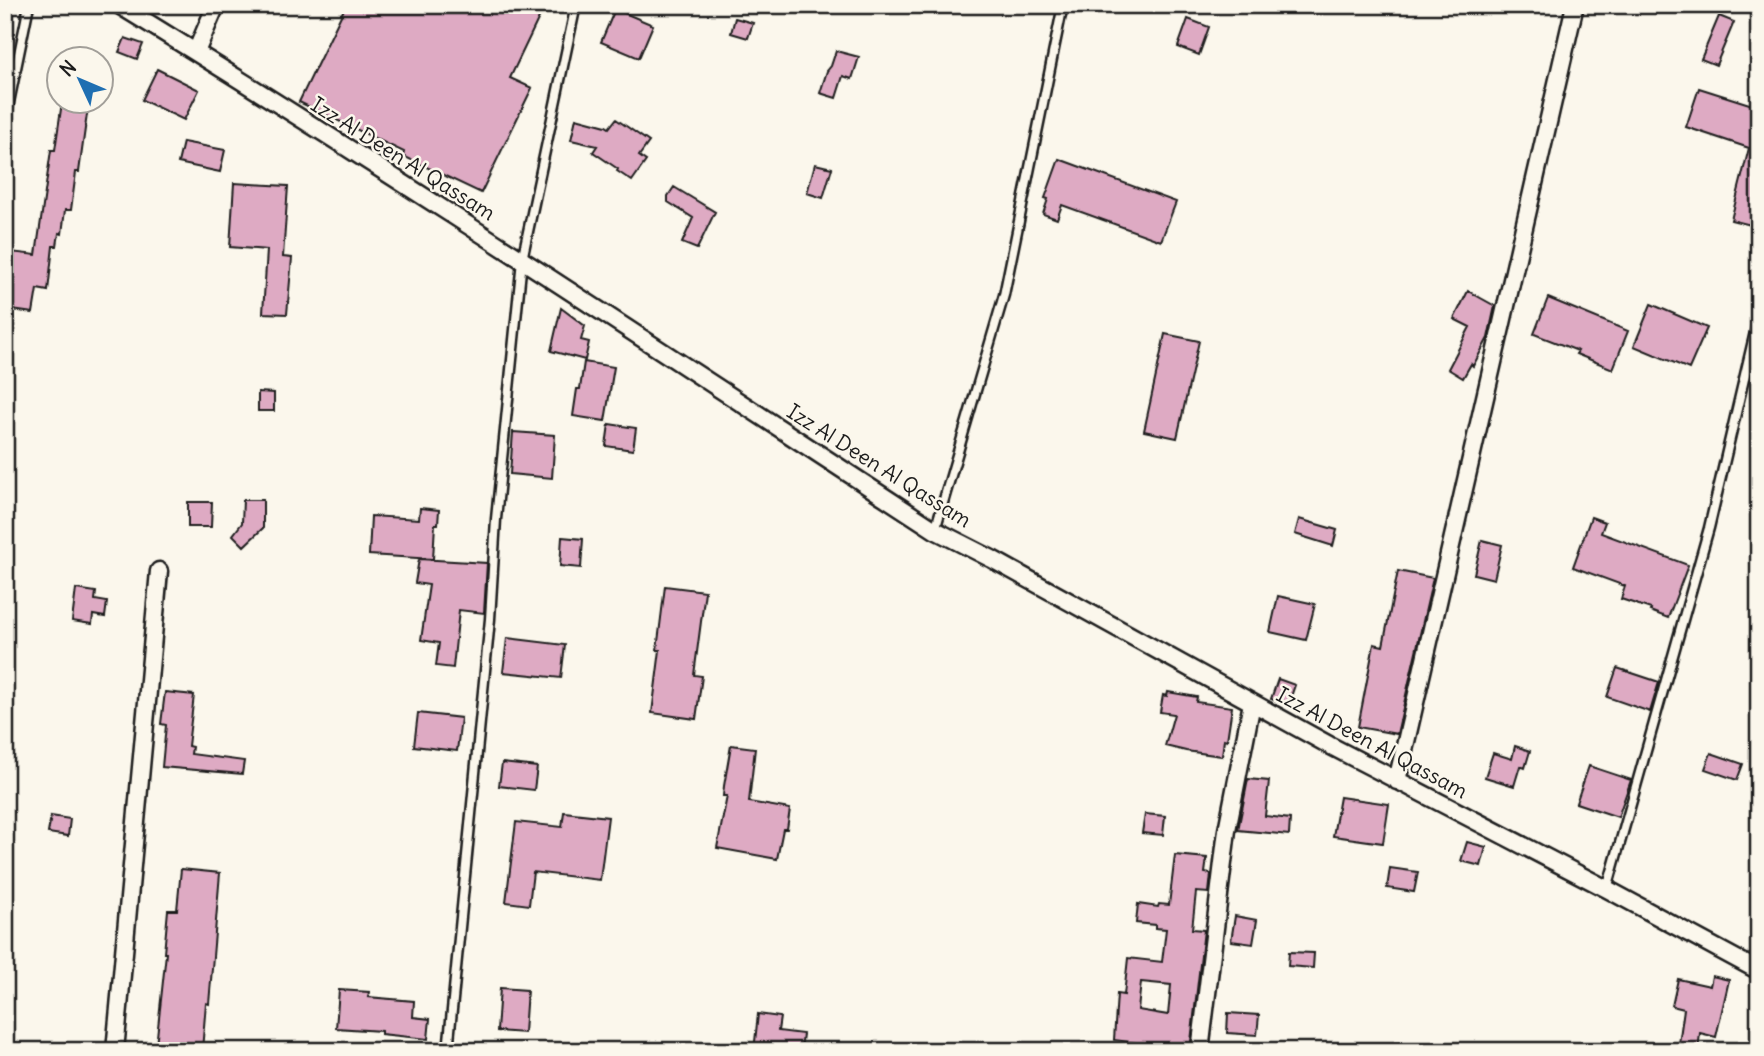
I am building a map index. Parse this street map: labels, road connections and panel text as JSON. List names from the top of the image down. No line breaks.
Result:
{"streets":{"street":["Izz Al Deen Al Qassam"]},"north":"top left"}
